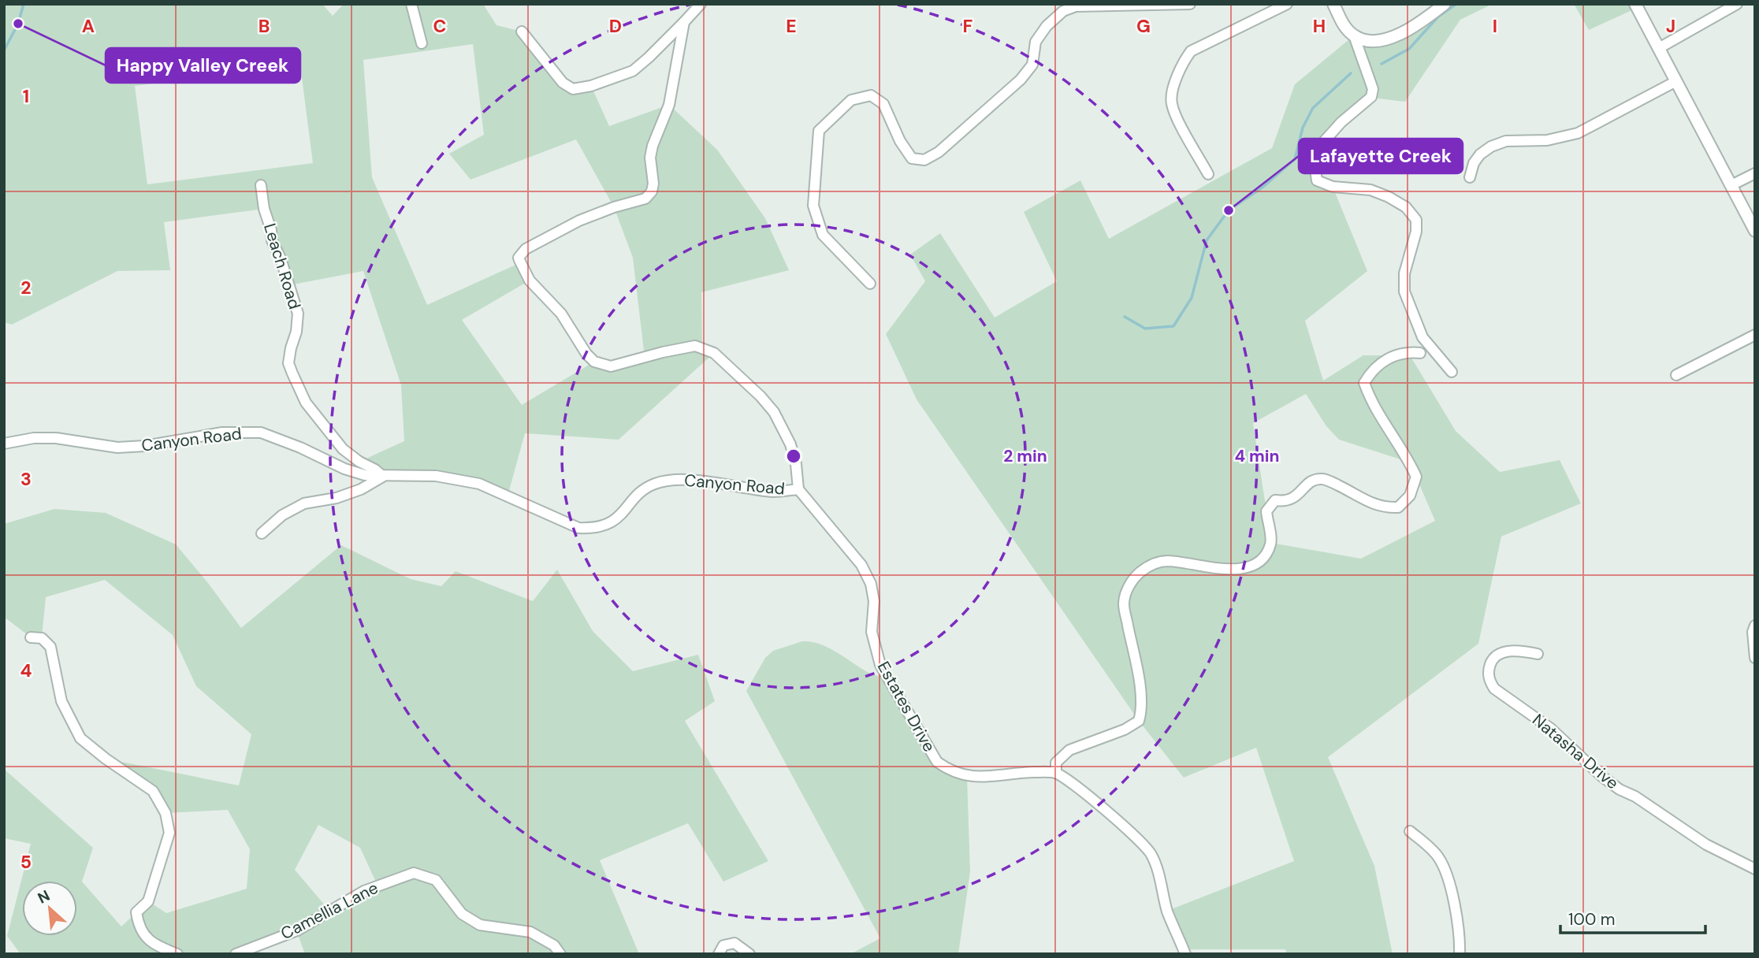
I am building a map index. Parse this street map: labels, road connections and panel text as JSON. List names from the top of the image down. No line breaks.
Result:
{"streets":{"street":["Leach Road","Canyon Road","Estates Drive","Natasha Drive","Camellia Lane"]},"crossings":[["Leach Road","Canyon Road"],["Canyon Road","Estates Drive"]],"places":["Happy Valley Creek","Lafayette Creek"],"scale_bar":"100 m","north":"top left","grid":{"columns":["A","B","C","D","E","F","G","H","I","J"],"rows":["1","2","3","4","5"]},"rings":["2 min","4 min"]}
